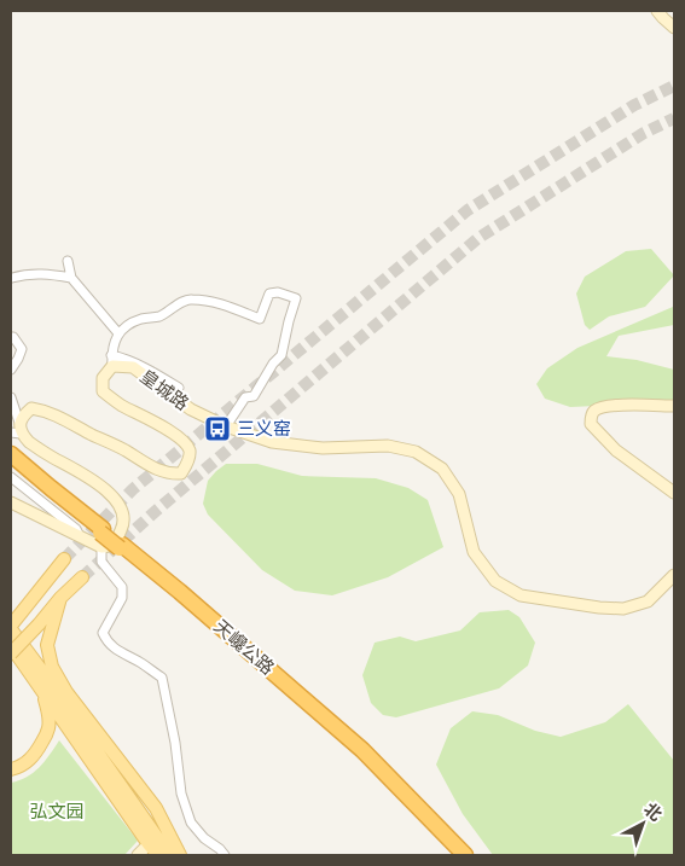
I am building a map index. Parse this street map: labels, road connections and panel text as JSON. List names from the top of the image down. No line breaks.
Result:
{"streets":{"highway":["天巉公路"],"street":["皇城路"]},"parks":["弘文园"],"places":{"bus stop":["三义窑"]},"north":"top right"}
